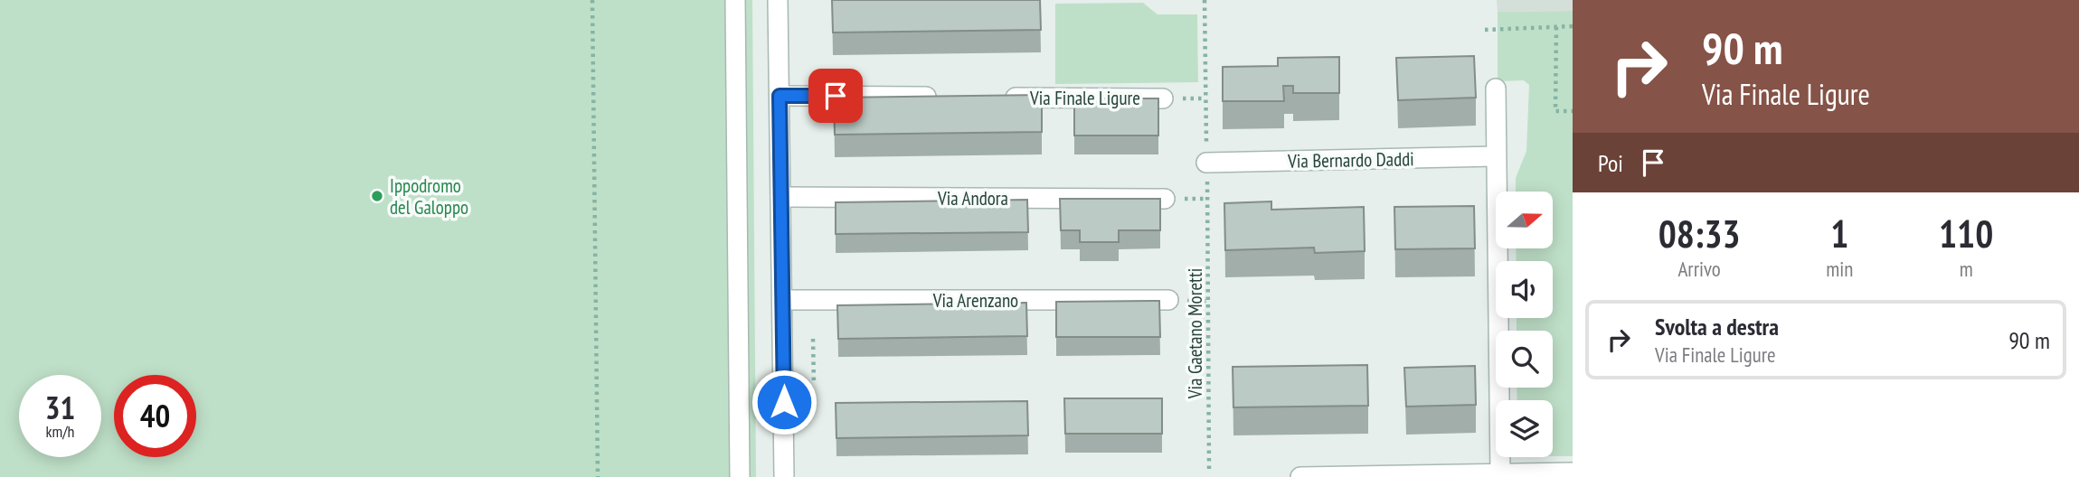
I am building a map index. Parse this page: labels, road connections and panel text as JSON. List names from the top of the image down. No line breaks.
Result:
{"streets":{"street":["Via Finale Ligure","Via Bernardo Daddi","Via Andora","Via Arenzano"],"path":["Via Gaetano Moretti"]},"places":["Ippodromo del Galoppo"],"north":"right","page":{"turn":["90 m","Via Finale Ligure"],"then":"Poi","eta":["08:33","Arrivo","1","min","110","m"],"list":[{"name":"Svolta a destra","note":"Via Finale Ligure","value":"90 m"}],"speed":"31 km/h","limit":"40"}}
